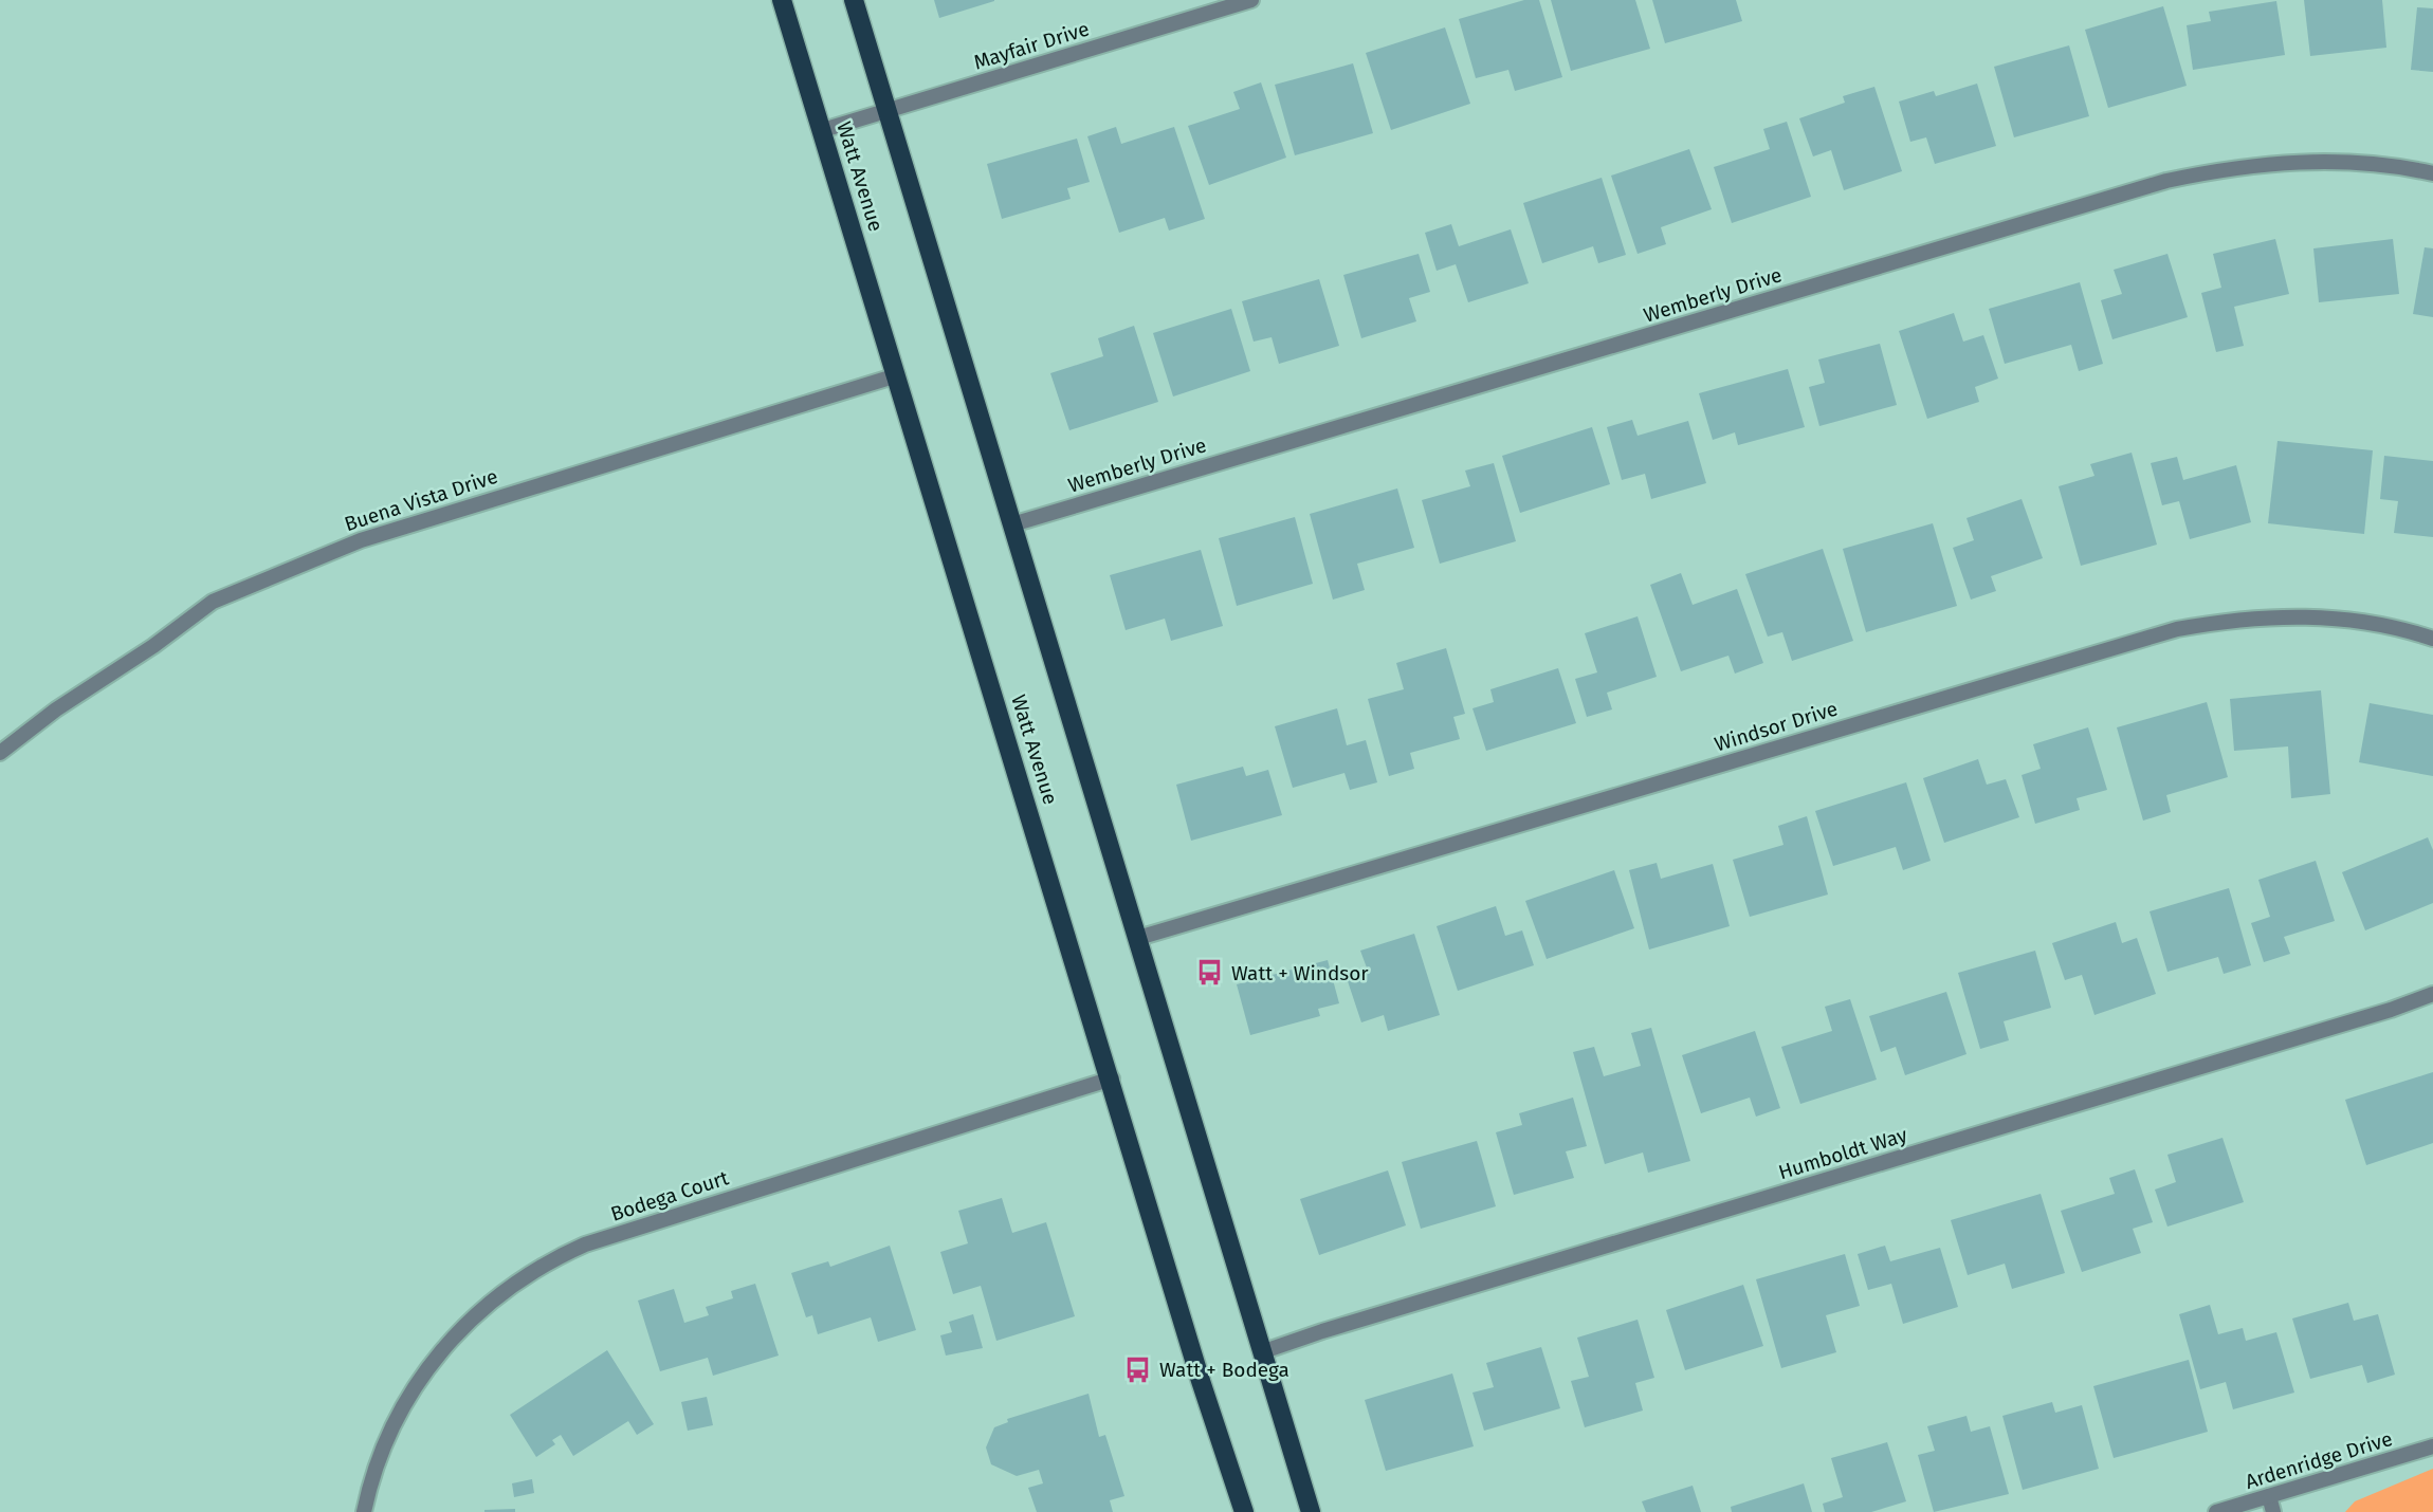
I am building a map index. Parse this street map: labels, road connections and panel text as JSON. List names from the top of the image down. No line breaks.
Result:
{"streets":{"main road":["Watt Avenue"],"street":["Mayfair Drive","Wemberly Drive","Buena Vista Drive","Windsor Drive","Humboldt Way","Bodega Court","Ardenridge Drive"]},"crossings":[["Mayfair Drive","Watt Avenue"],["Watt Avenue","Buena Vista Drive"],["Watt Avenue","Bodega Court"]],"places":{"bus stop":["Watt + Windsor","Watt + Bodega"]}}
